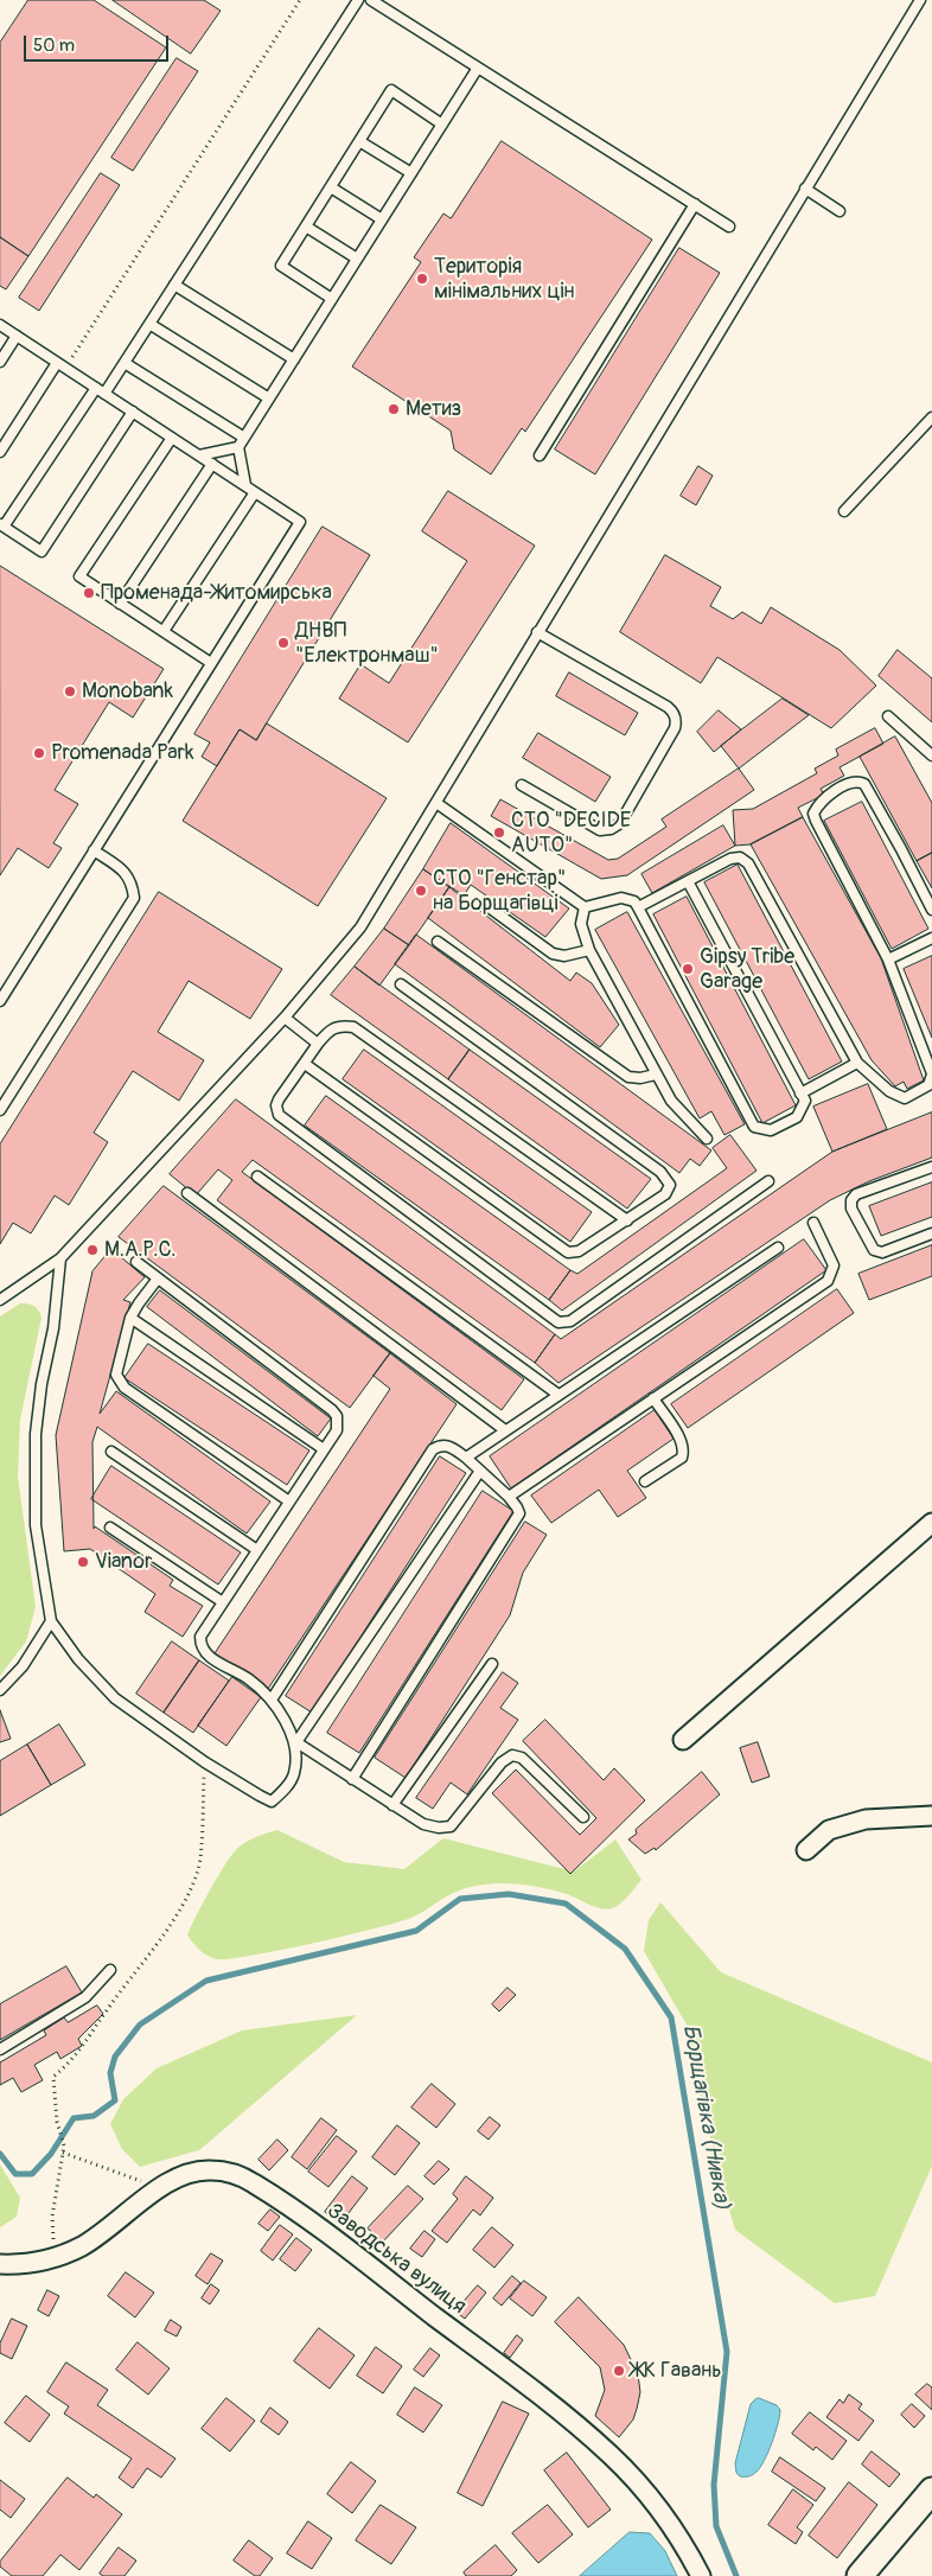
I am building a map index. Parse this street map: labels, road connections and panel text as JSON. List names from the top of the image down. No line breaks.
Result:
{"streets":{"street":["Заводська вулиця"]},"water":["Борщагівка (Нивка)"],"places":["Територія мінімальних цін","Метиз","Променада-Житомирська","ДНВП \"Електронмаш\"","Monobank","Promenada Park","СТО \"DECIDE AUTO\"","СТО \"Генстар\" на Борщагівці","Gipsy Tribe Garage","М.А.Р.С.","Vianor","ЖК Гавань"],"scale_bar":"50 m"}
